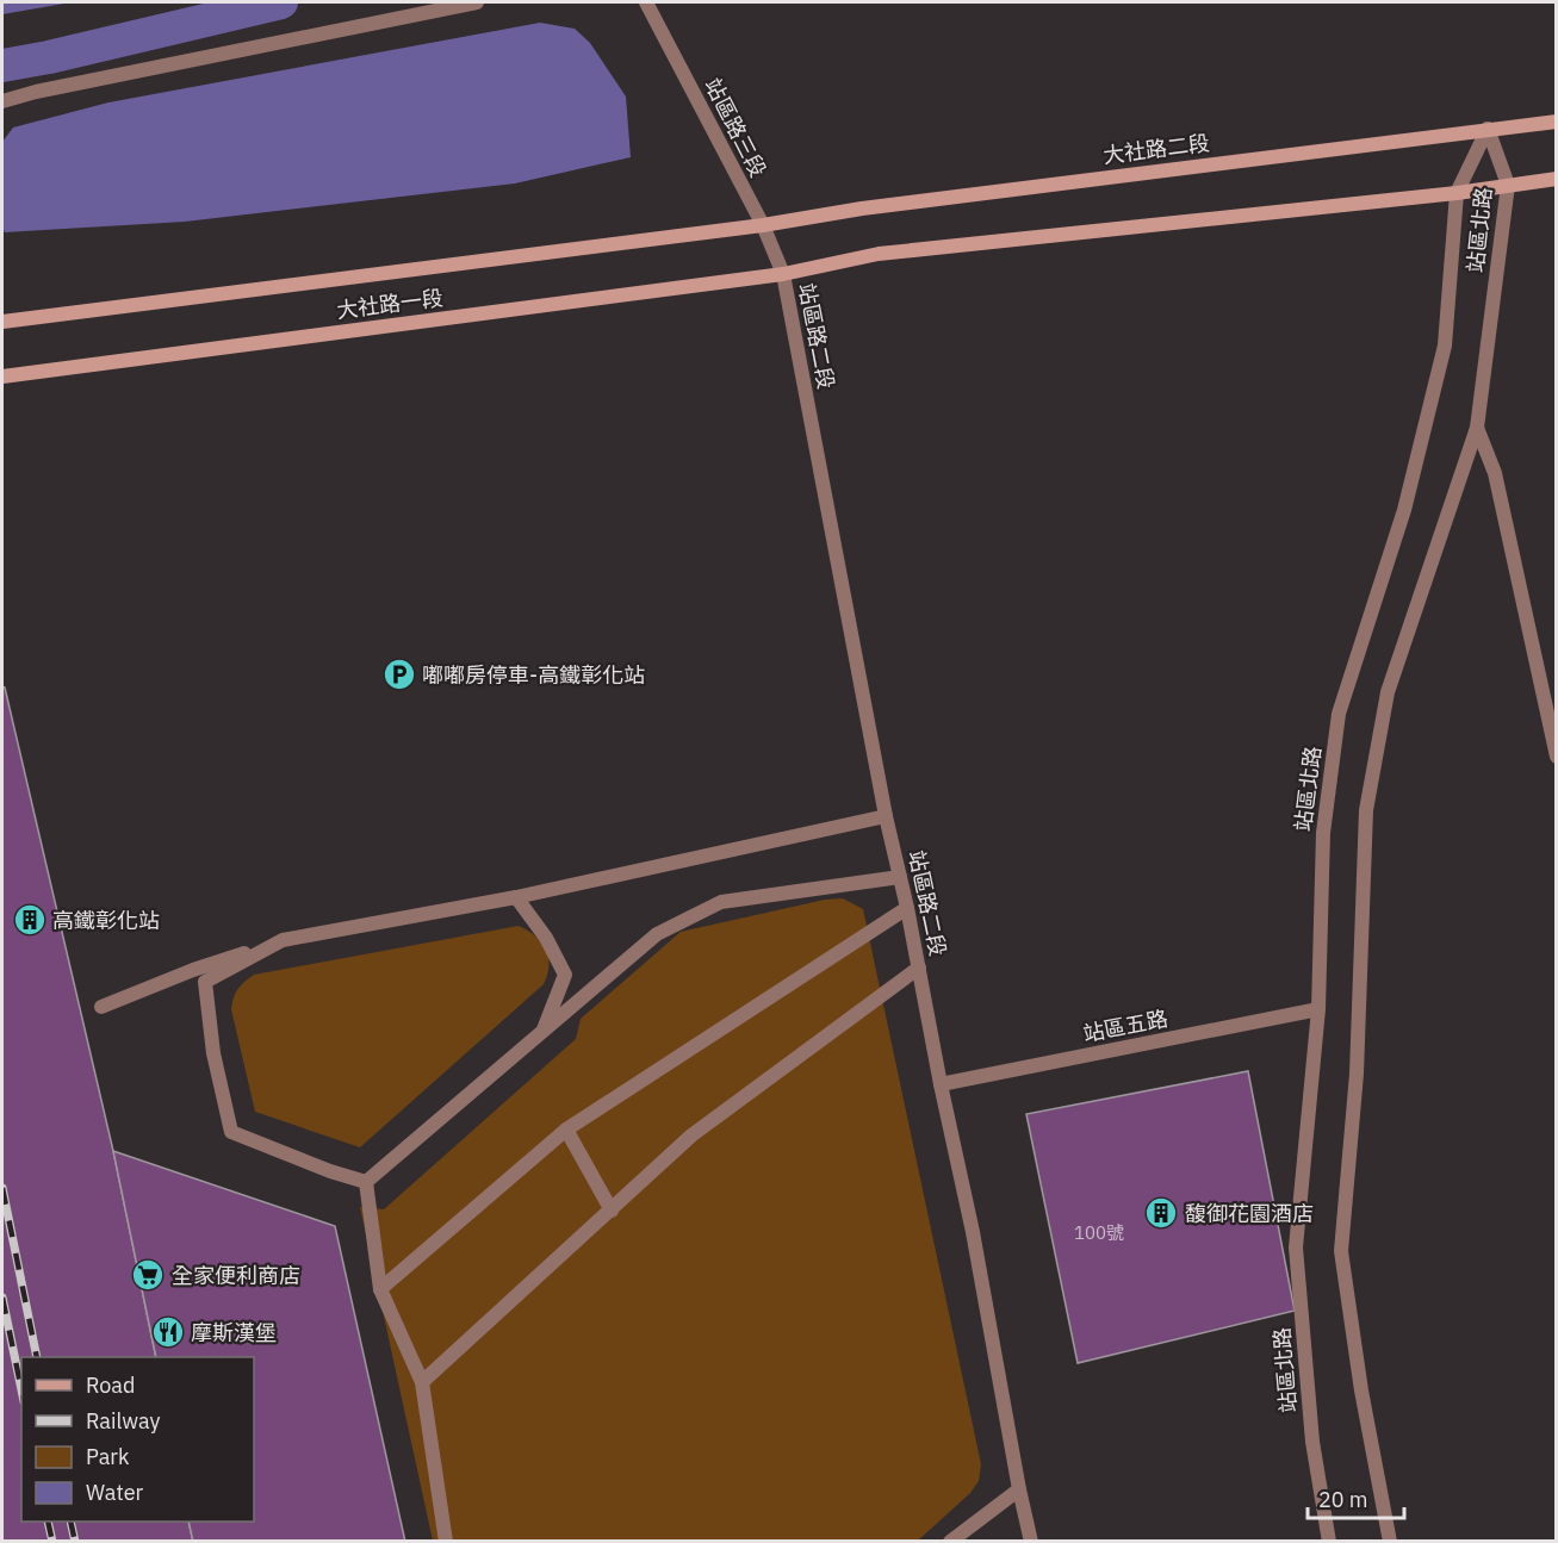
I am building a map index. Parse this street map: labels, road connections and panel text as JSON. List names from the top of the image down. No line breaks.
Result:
{"streets":{"street":["站區路三段","大社路二段","站區北路","大社路一段","站區路二段","站區五路"]},"crossings":[["站區路三段","大社路二段"],["站區路三段","大社路一段"],["站區路三段","站區路二段"],["大社路二段","站區北路"],["大社路二段","大社路一段"],["站區北路","站區五路"],["大社路一段","站區路二段"],["站區路二段","站區五路"]],"places":{"parking":["嘟嘟房停車-高鐵彰化站"],"building":["高鐵彰化站","馥御花園酒店"],"supermarket":["全家便利商店"],"restaurant":["摩斯漢堡"]},"house_numbers":["100號"],"legend":["Road","Railway","Park","Water"],"scale_bar":"20 m"}
